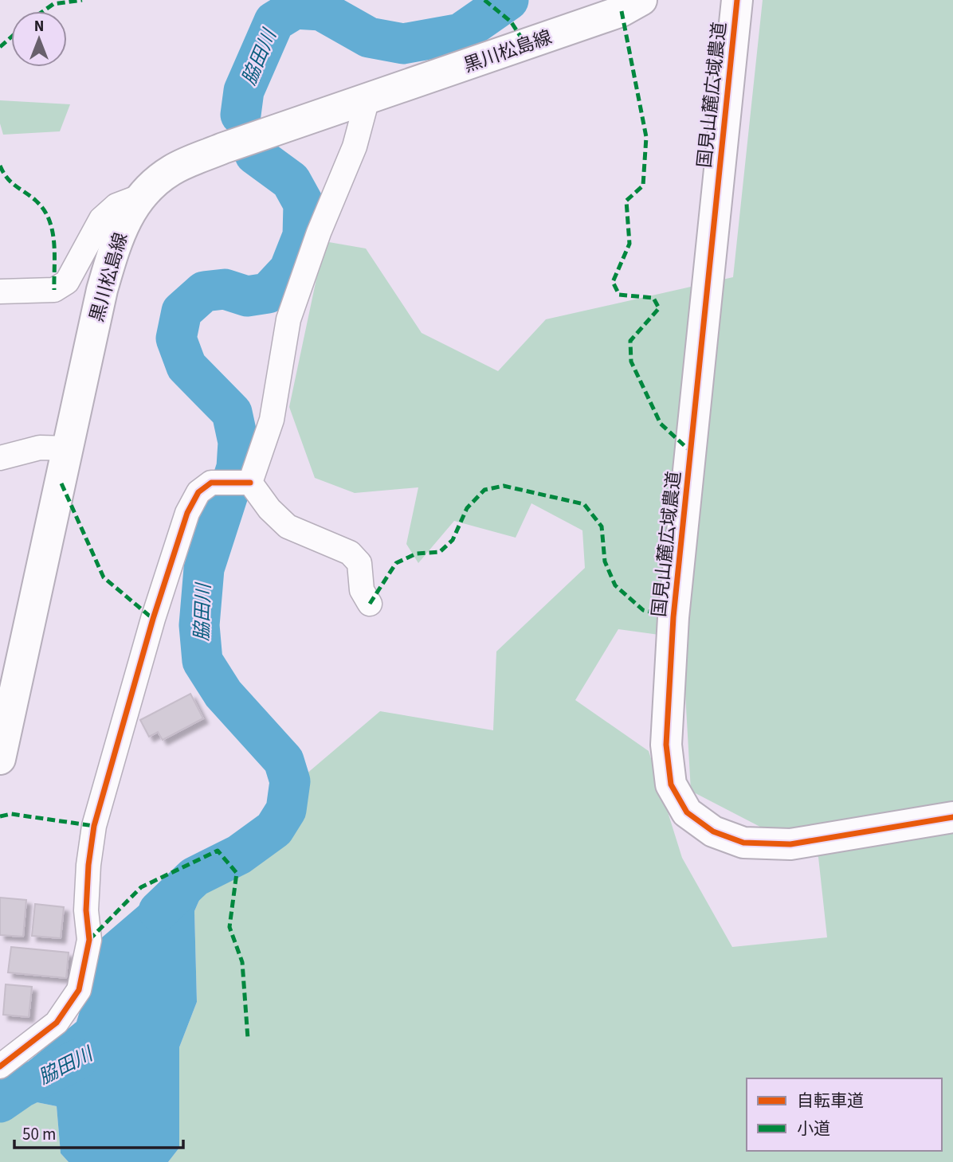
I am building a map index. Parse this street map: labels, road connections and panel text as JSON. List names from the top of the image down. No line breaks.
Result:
{"streets":{"main road":["黒川松島線","国見山麓広域農道"]},"water":["脇田川"],"legend":["自転車道","小道"],"scale_bar":"50 m","north":"top"}
